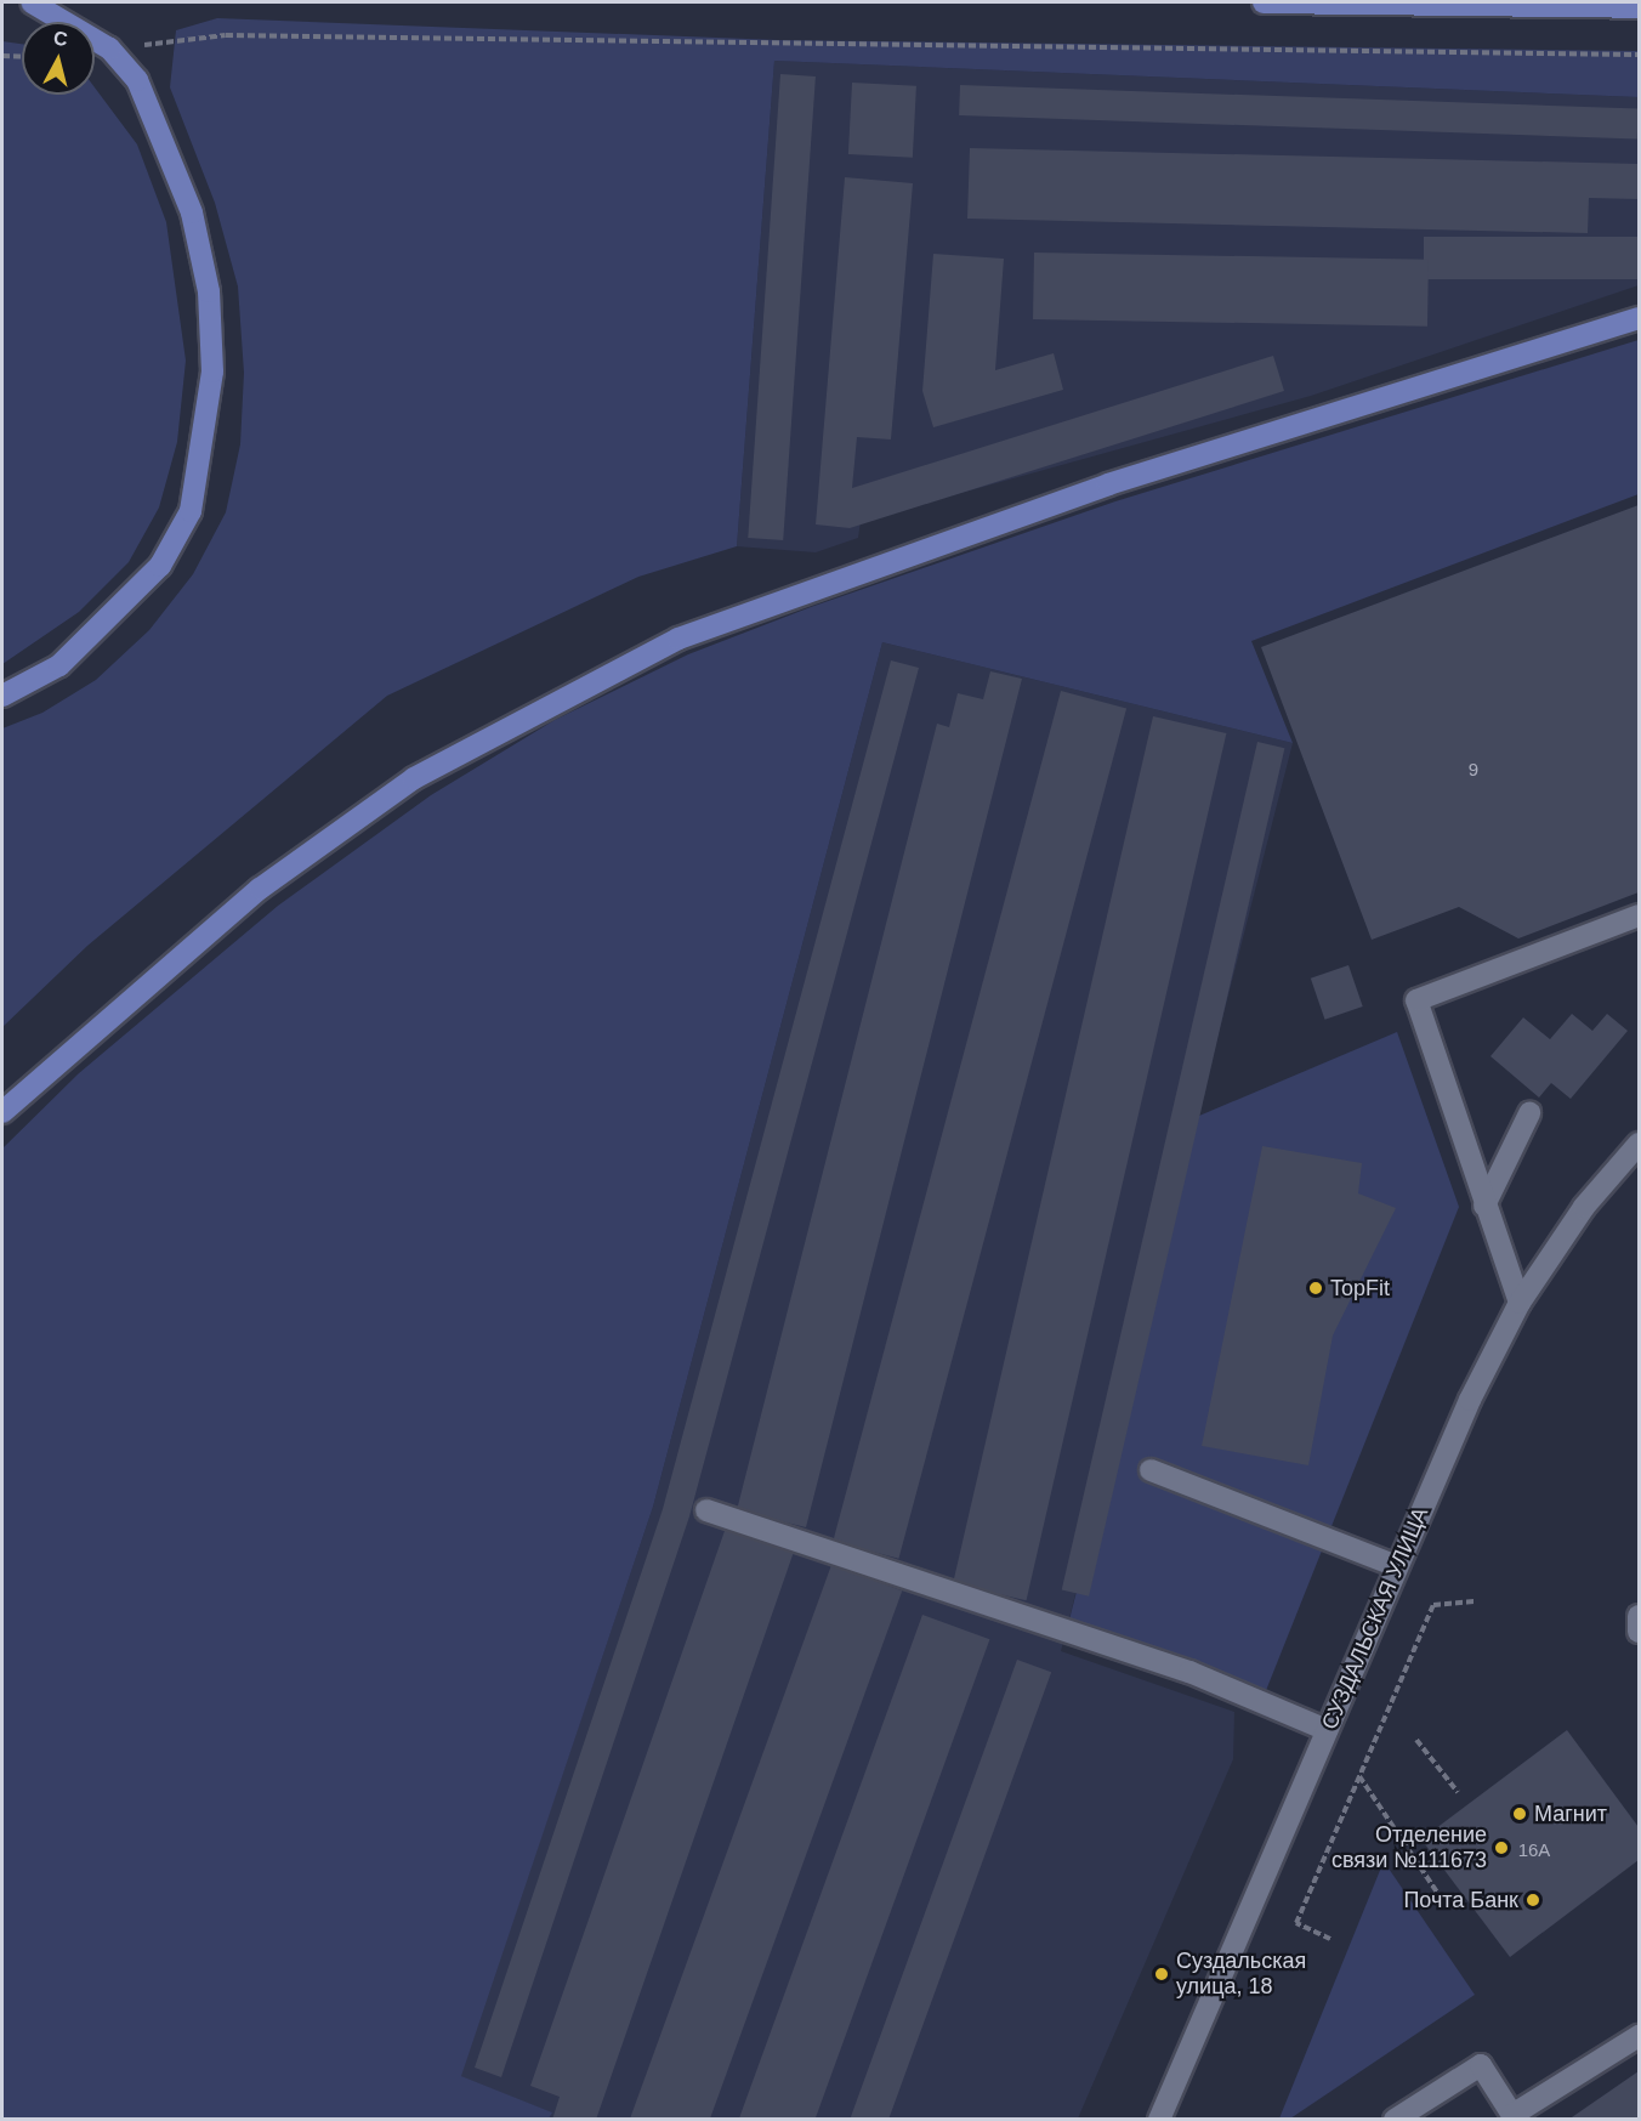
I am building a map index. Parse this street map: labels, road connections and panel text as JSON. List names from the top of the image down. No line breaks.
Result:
{"streets":{"street":["СУЗДАЛЬСКАЯ УЛИЦА"]},"places":["TopFit","Магнит","Отделение связи №111673","Почта Банк","Суздальская улица, 18"],"house_numbers":["9","16А"],"north":"top"}
